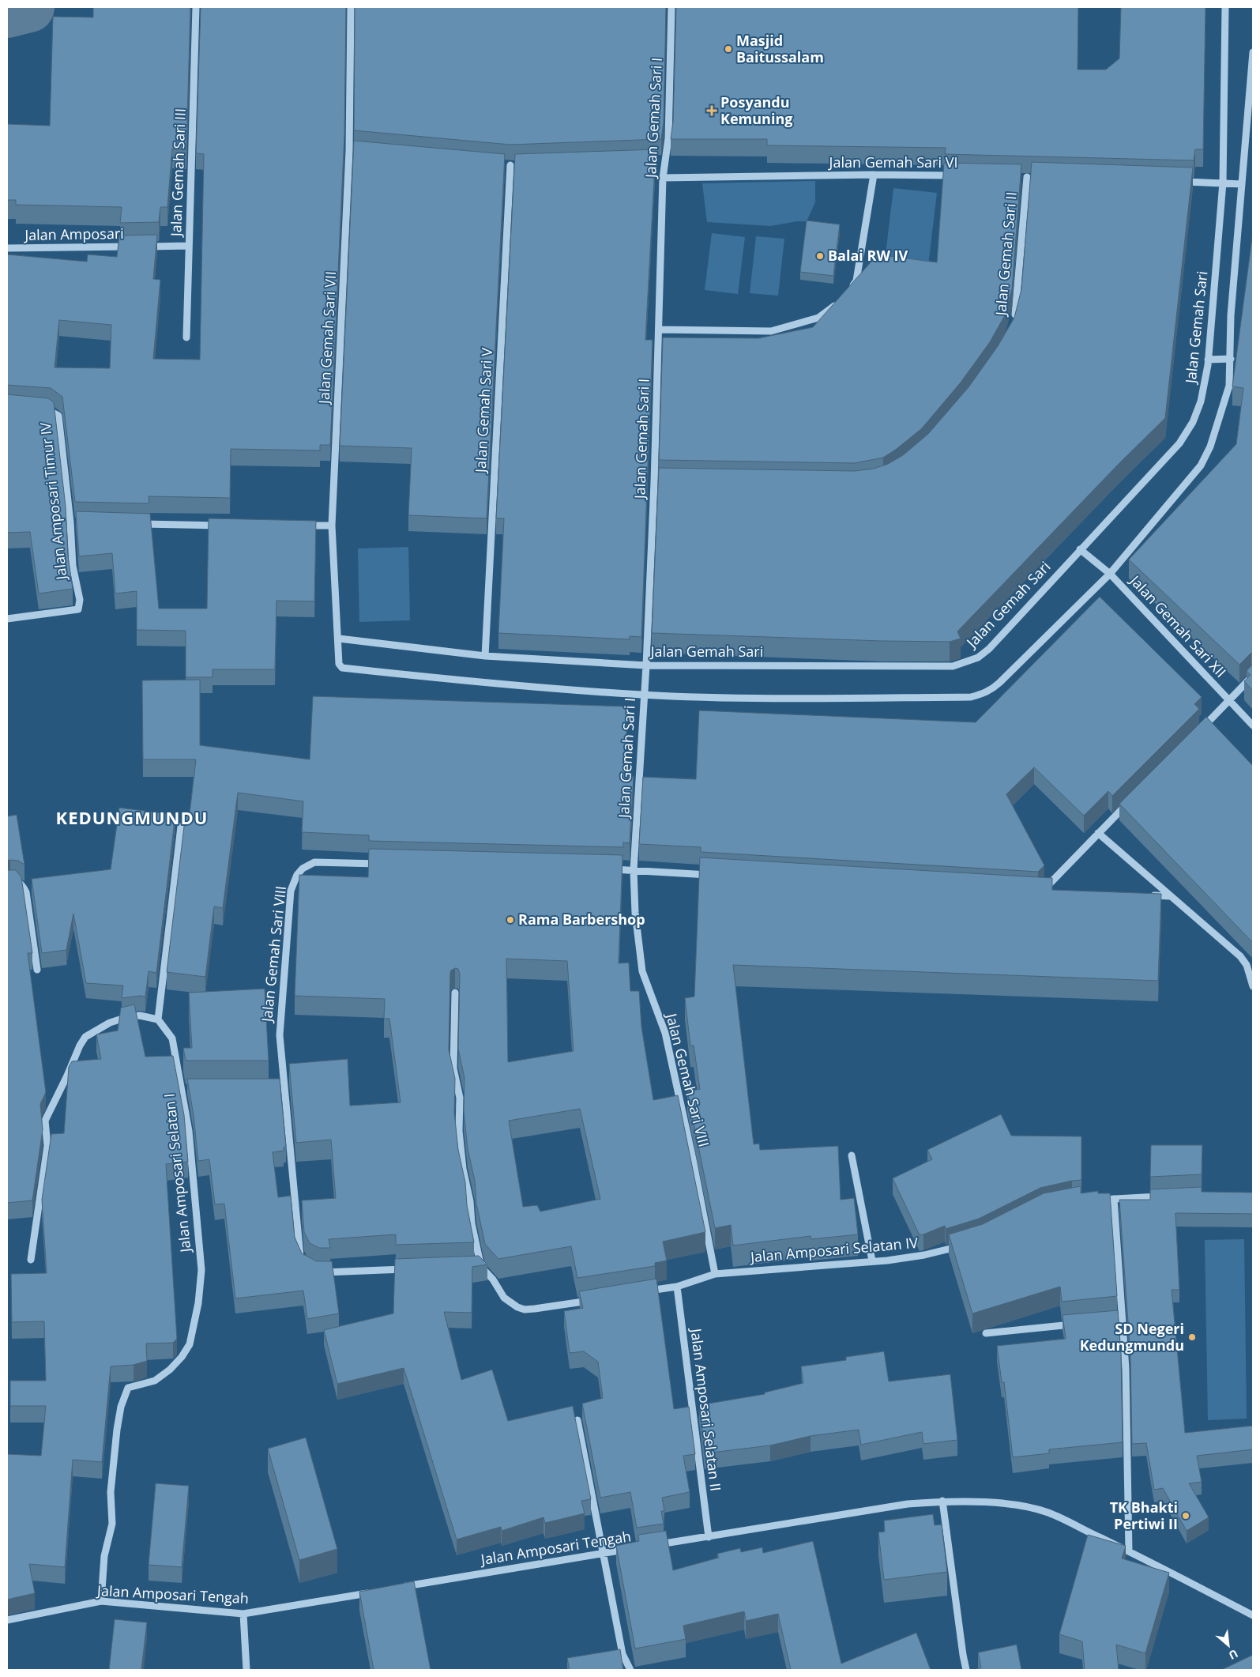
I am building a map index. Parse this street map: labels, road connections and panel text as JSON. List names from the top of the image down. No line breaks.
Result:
{"streets":{"street":["Jalan Gemah Sari I","Jalan Gemah Sari VI","Jalan Gemah Sari III","Jalan Amposari","Jalan Gemah Sari II","Jalan Gemah Sari","Jalan Gemah Sari VII","Jalan Gemah Sari V","Jalan Amposari Timur IV","Jalan Gemah Sari XII","Jalan Gemah Sari VIII","Jalan Amposari Selatan I","Jalan Amposari Selatan IV","Jalan Amposari Selatan II","Jalan Amposari Tengah"]},"crossings":[["Jalan Gemah Sari I","Jalan Gemah Sari VI"],["Jalan Gemah Sari I","Jalan Gemah Sari"],["Jalan Gemah Sari I","Jalan Gemah Sari VII"],["Jalan Gemah Sari I","Jalan Gemah Sari VIII"],["Jalan Gemah Sari III","Jalan Amposari"],["Jalan Gemah Sari","Jalan Gemah Sari VII"],["Jalan Gemah Sari","Jalan Gemah Sari V"],["Jalan Gemah Sari","Jalan Gemah Sari XII"],["Jalan Gemah Sari VIII","Jalan Amposari Selatan IV"],["Jalan Amposari Selatan I","Jalan Amposari Tengah"],["Jalan Amposari Selatan IV","Jalan Amposari Selatan II"],["Jalan Amposari Selatan II","Jalan Amposari Tengah"]],"districts":["KEDUNGMUNDU"],"places":{"other":["Masjid Baitussalam","Balai RW IV","Rama Barbershop","SD Negeri Kedungmundu","TK Bhakti Pertiwi II"],"health":["Posyandu Kemuning"]},"north":"bottom right"}
